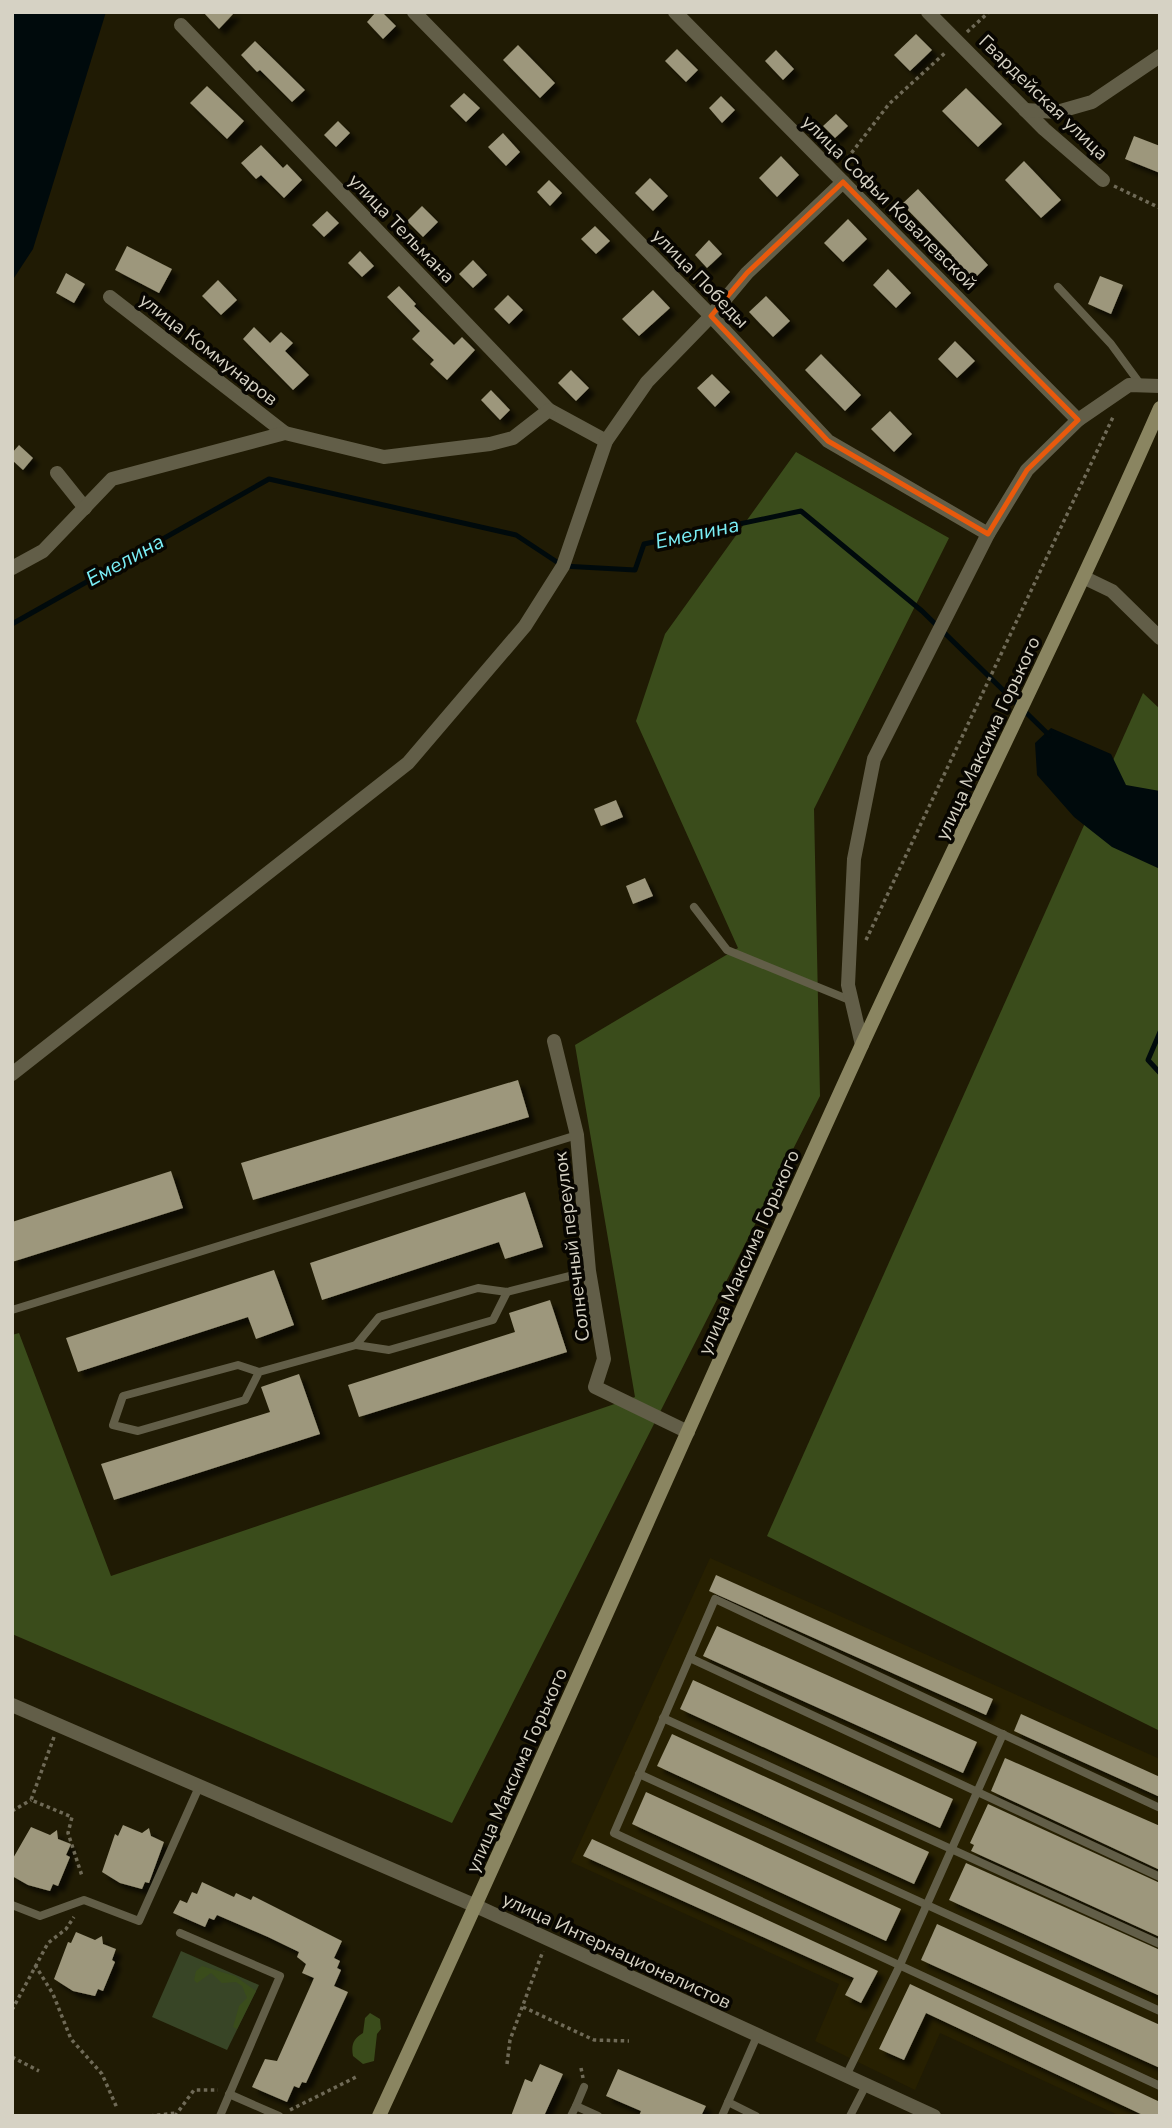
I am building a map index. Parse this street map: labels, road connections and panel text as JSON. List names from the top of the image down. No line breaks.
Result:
{"streets":{"main road":["улица Максима Горького"],"street":["Гвардейская улица","улица Софьи Ковалевской","улица Тельмана","улица Победы","улица Коммунаров","Солнечный переулок","улица Интернационалистов"]},"crossings":[["улица Максима Горького","Солнечный переулок"],["улица Максима Горького","улица Интернационалистов"]],"water":["Емелина"]}
